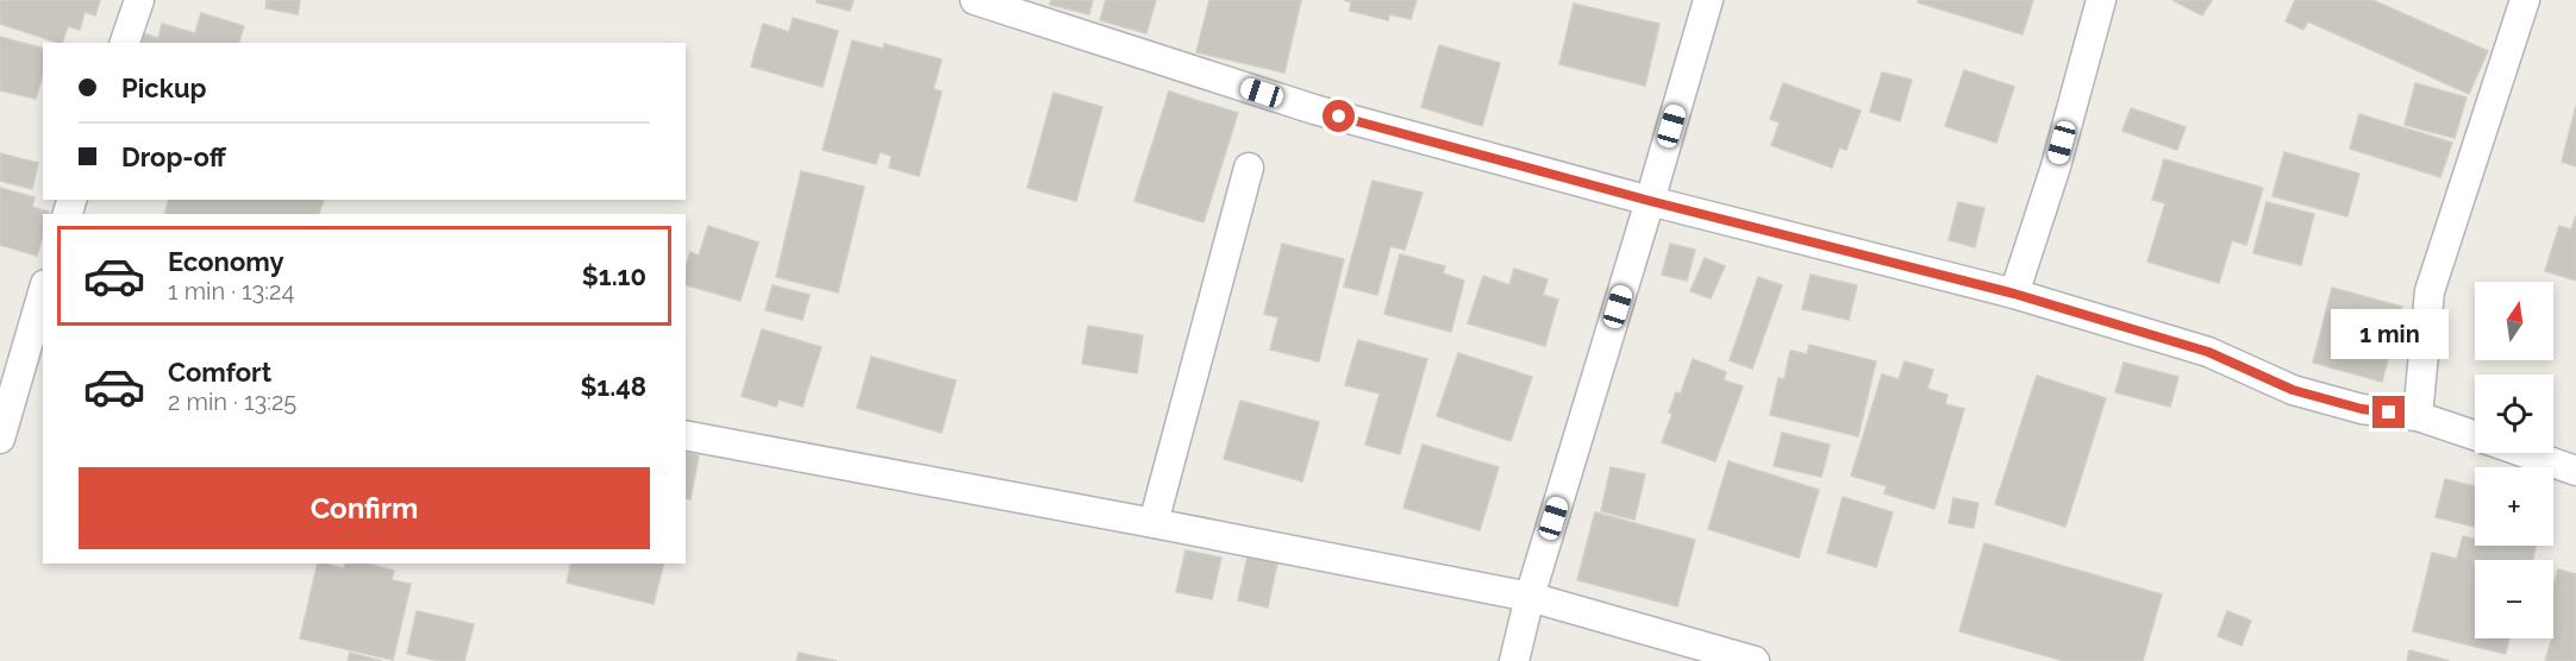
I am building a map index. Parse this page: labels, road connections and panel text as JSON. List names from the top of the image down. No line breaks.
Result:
{"north":"top","page":{"banner":["Pickup","Drop-off"],"list":[{"name":"Economy","note":"1 min · 13:24","value":"$1.10"},{"name":"Comfort","note":"2 min · 13:25","value":"$1.48"}],"map_buttons":["+","−"],"bubble":"1 min","buttons":"Confirm"}}
